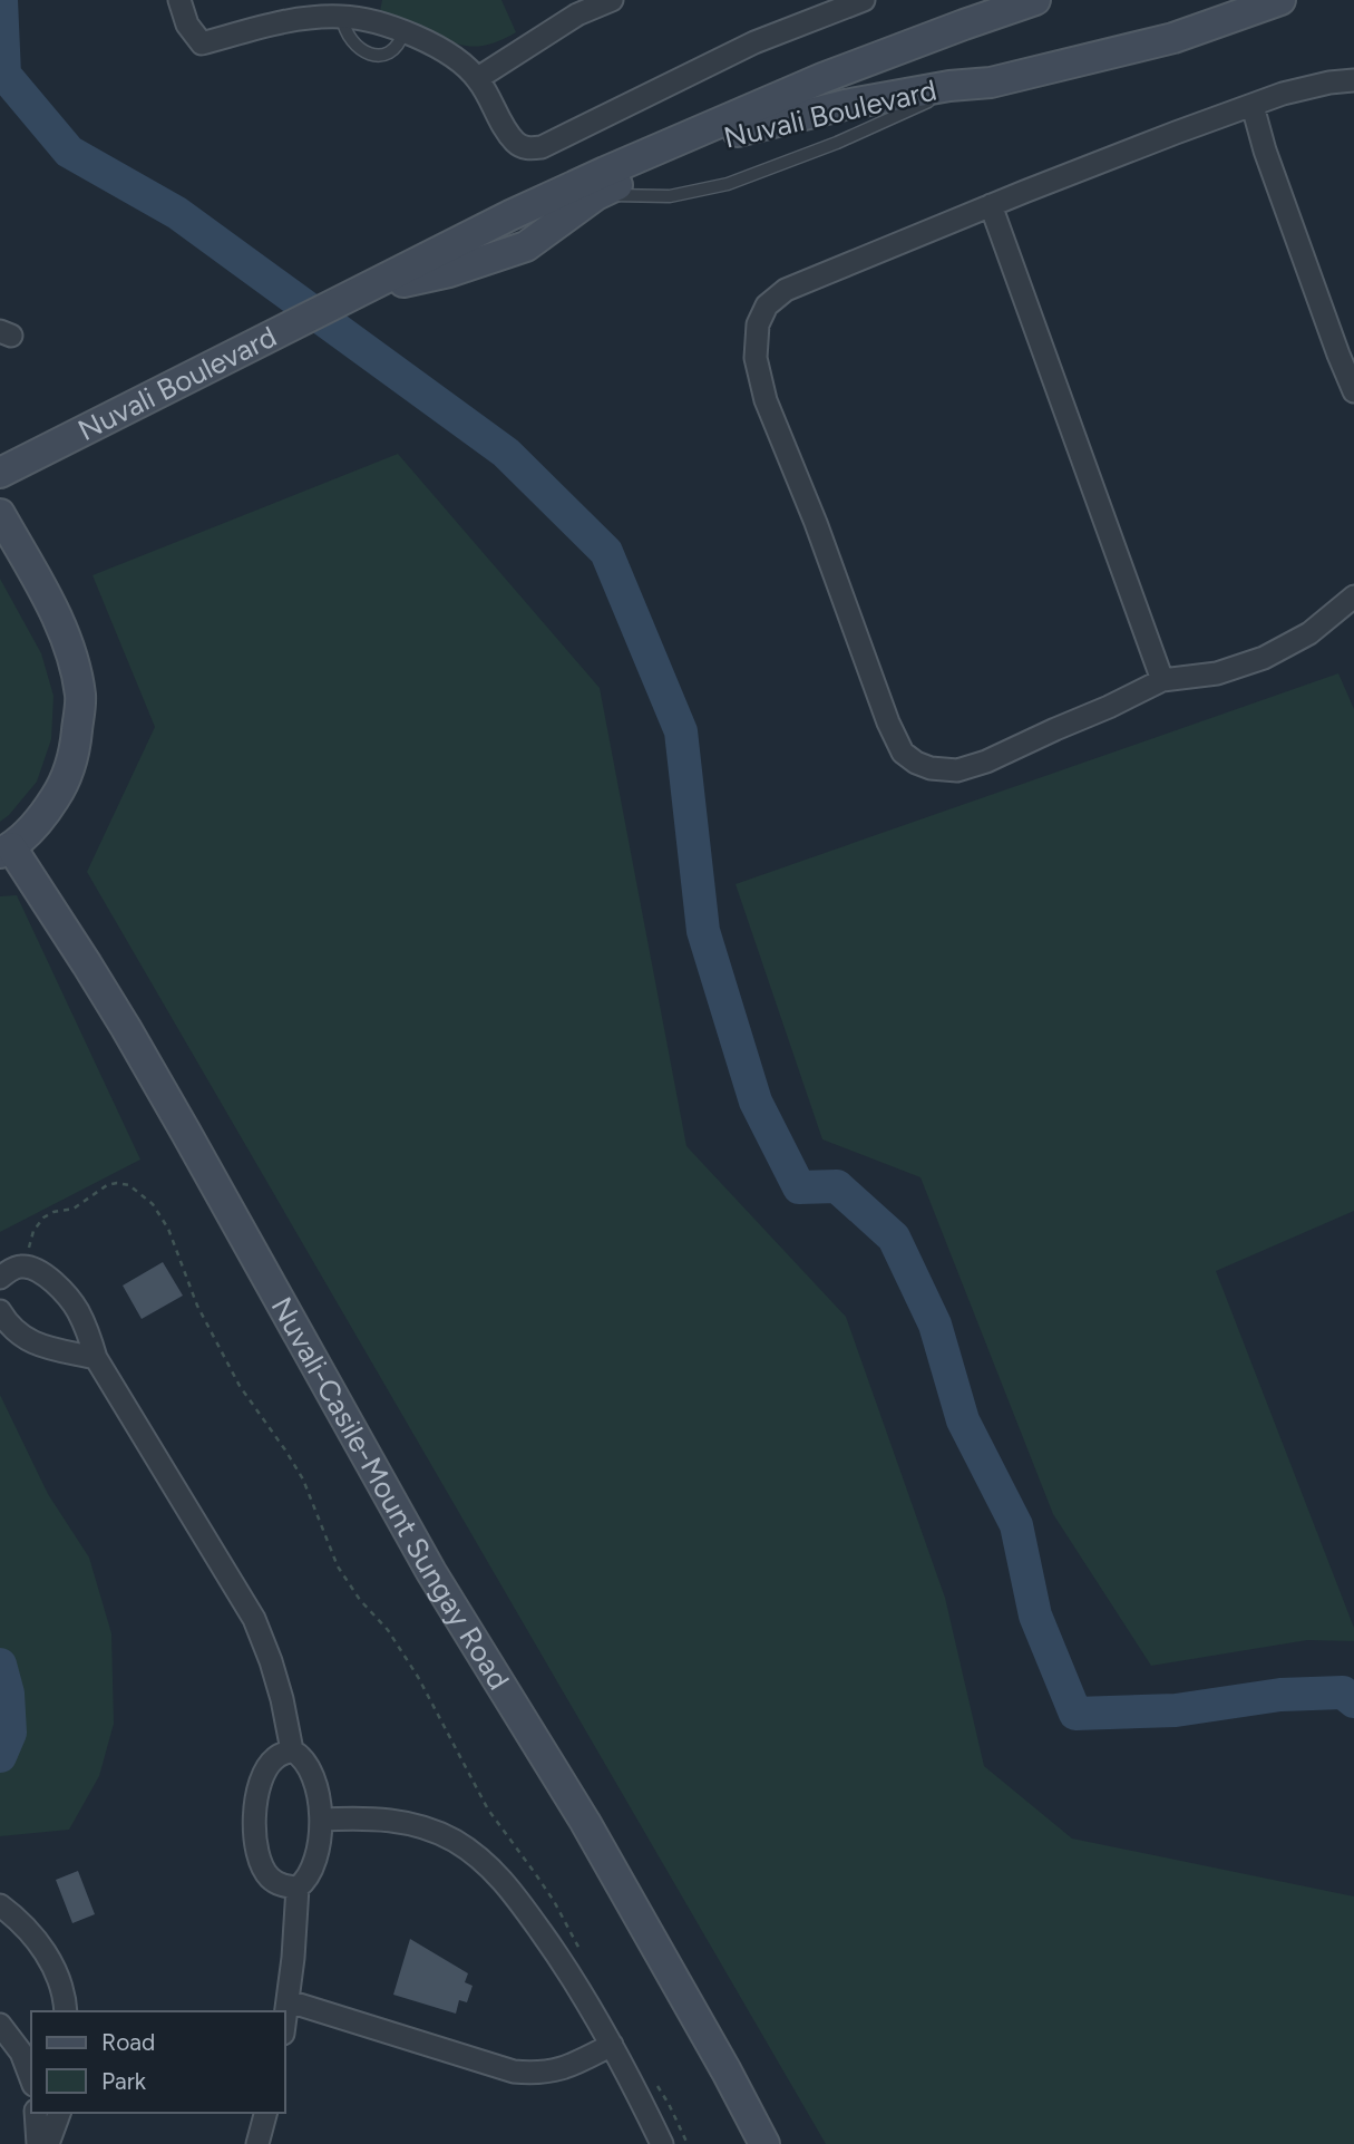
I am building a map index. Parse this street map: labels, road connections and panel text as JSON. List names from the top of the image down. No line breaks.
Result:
{"streets":{"street":["Nuvali Boulevard","Nuvali-Casile-Mount Sungay Road"]},"legend":["Road","Park"]}
